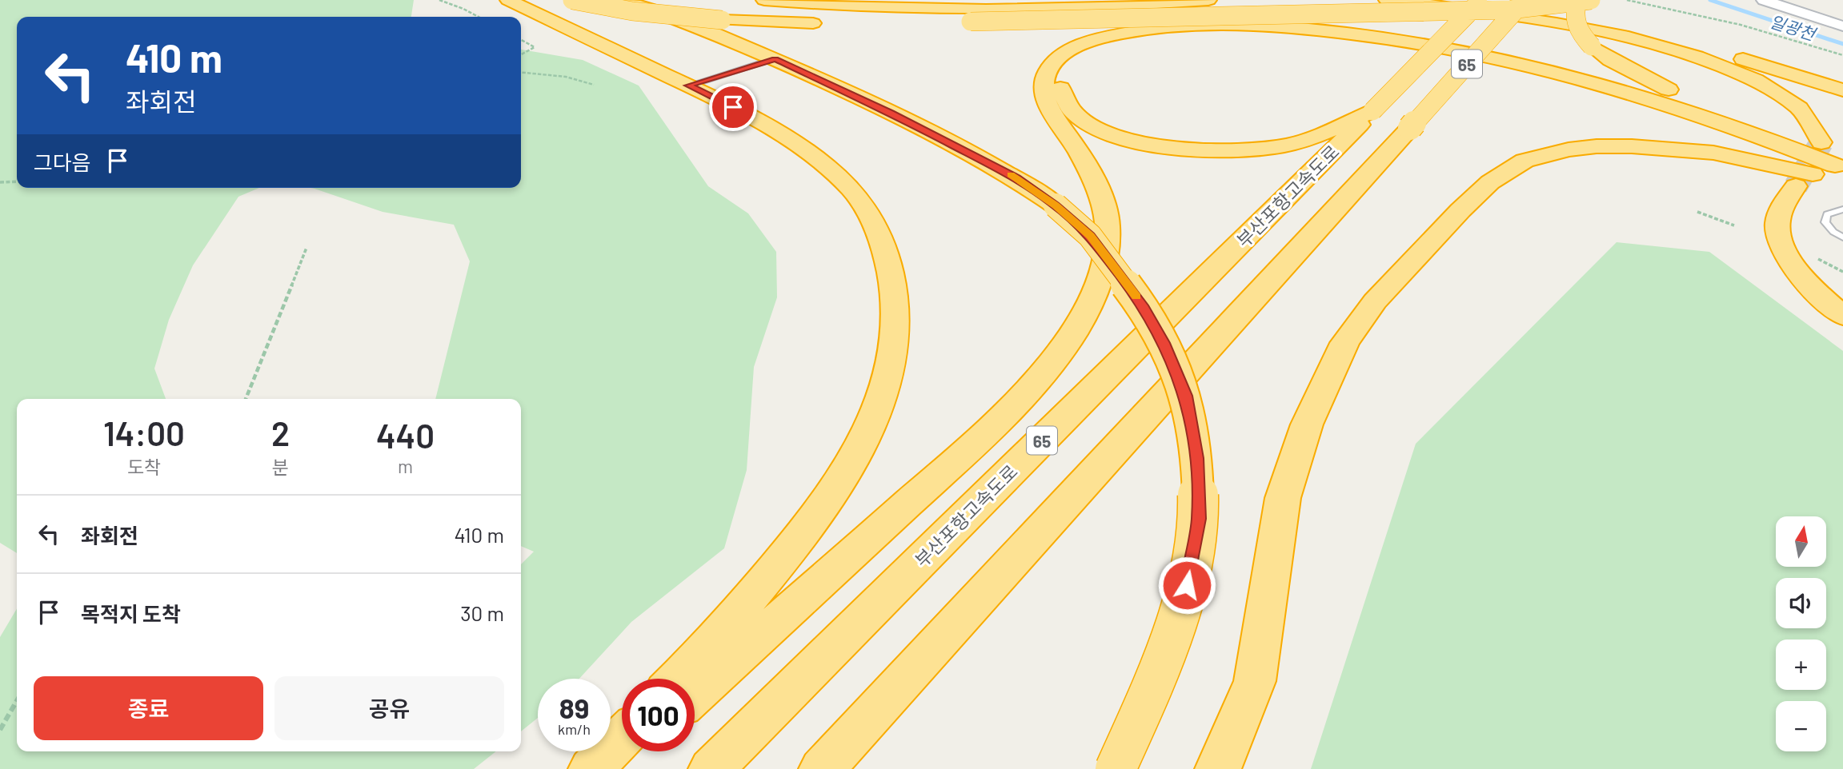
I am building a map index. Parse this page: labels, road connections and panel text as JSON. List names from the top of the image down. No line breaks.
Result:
{"streets":{"highway":["65","부산포항고속도로"]},"water":["일광천"],"north":"top","page":{"turn":["410 m","좌회전"],"then":"그다음","eta":["14:00","도착","2","분","440","m"],"list":[{"name":"좌회전","value":"410 m"},{"name":"목적지 도착","value":"30 m"}],"map_buttons":["+","−"],"buttons":["종료","공유"],"speed":"89 km/h","limit":"100"}}
